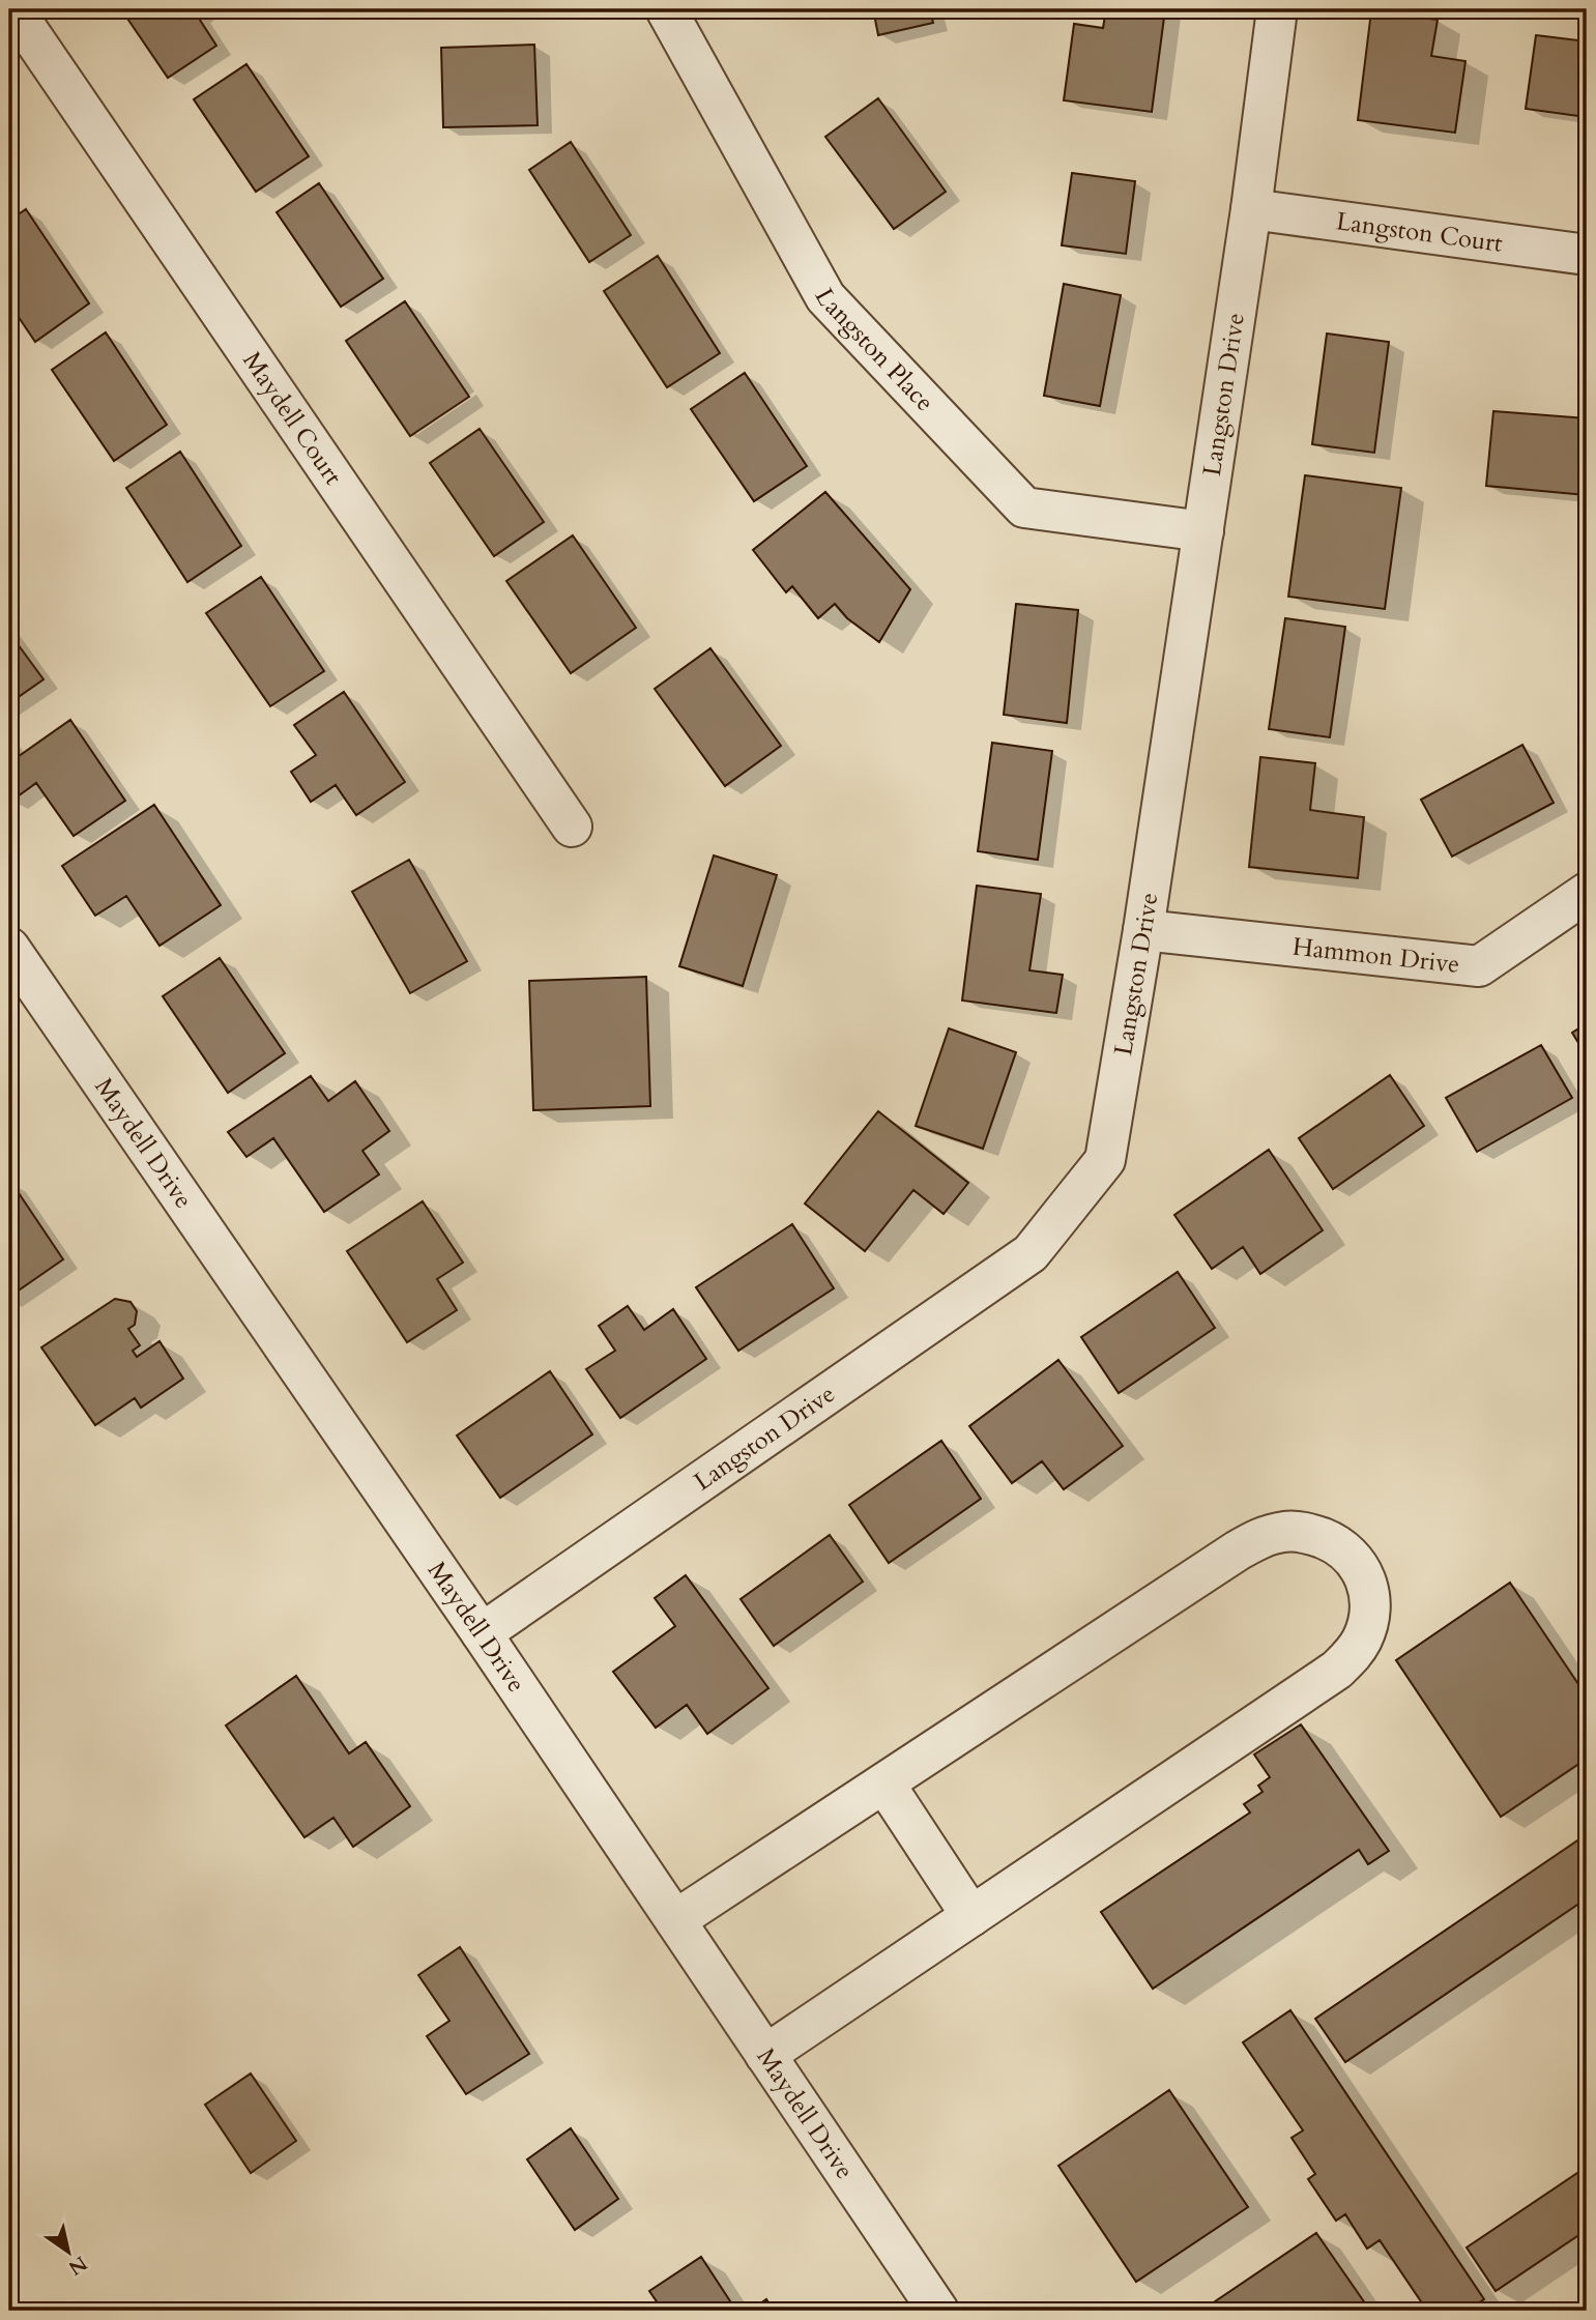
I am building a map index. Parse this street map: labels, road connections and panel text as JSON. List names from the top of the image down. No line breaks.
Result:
{"streets":{"street":["Langston Court","Langston Place","Langston Drive","Maydell Court","Hammon Drive","Maydell Drive"]},"crossings":[["Langston Court","Langston Drive"],["Langston Place","Langston Drive"],["Langston Drive","Hammon Drive"],["Langston Drive","Maydell Drive"]],"north":"bottom right"}
